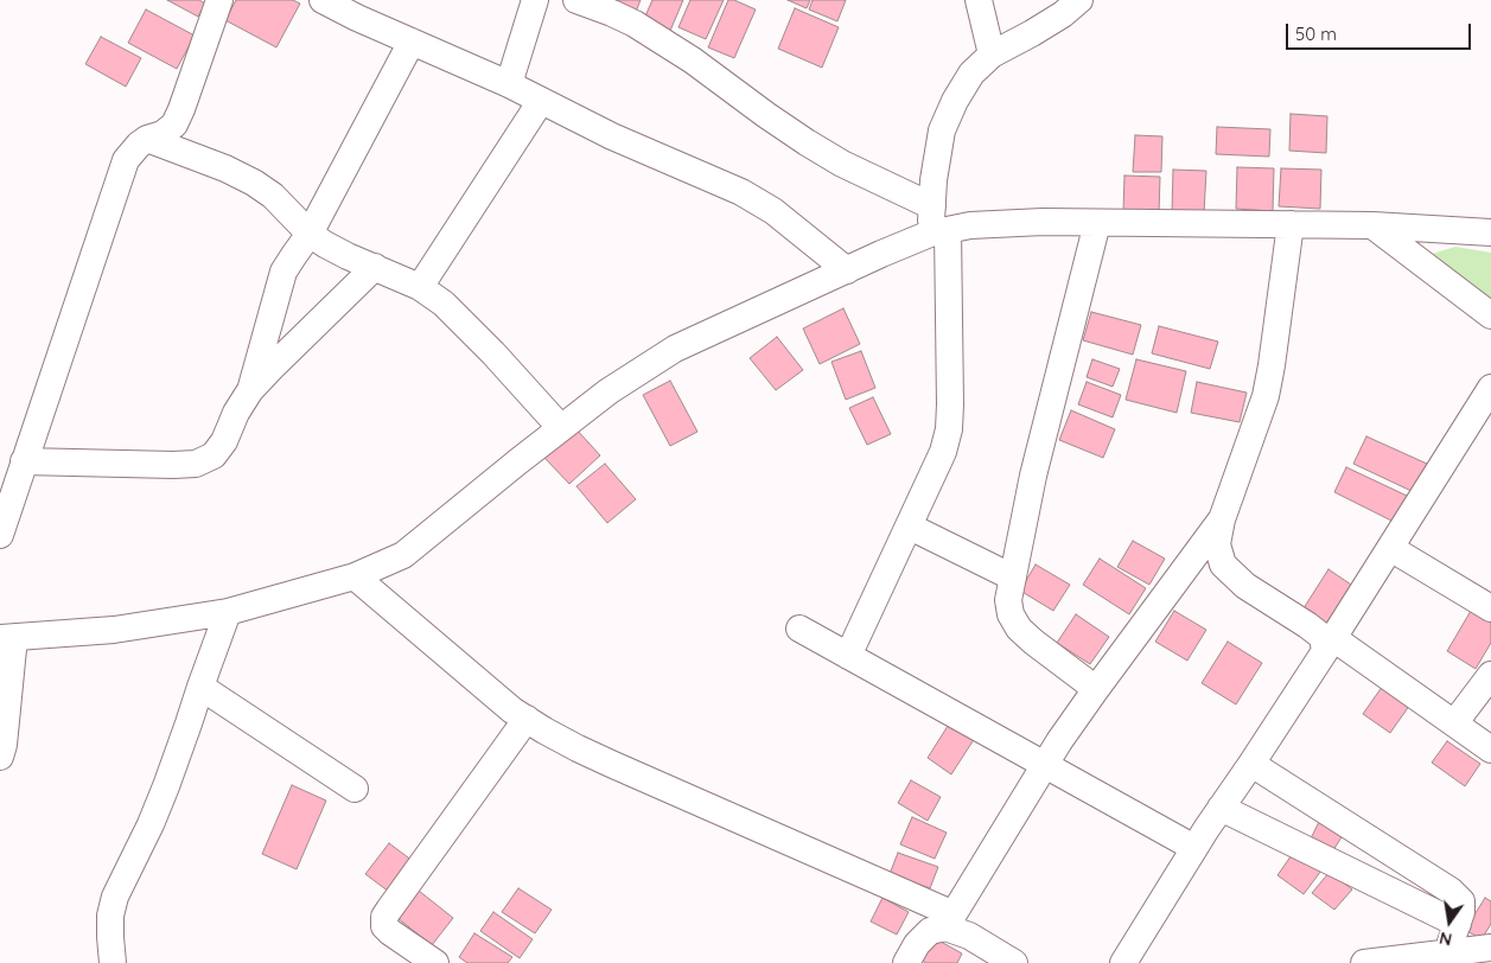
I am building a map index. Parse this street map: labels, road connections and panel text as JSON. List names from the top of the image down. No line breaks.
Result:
{"scale_bar":"50 m","north":"bottom"}
